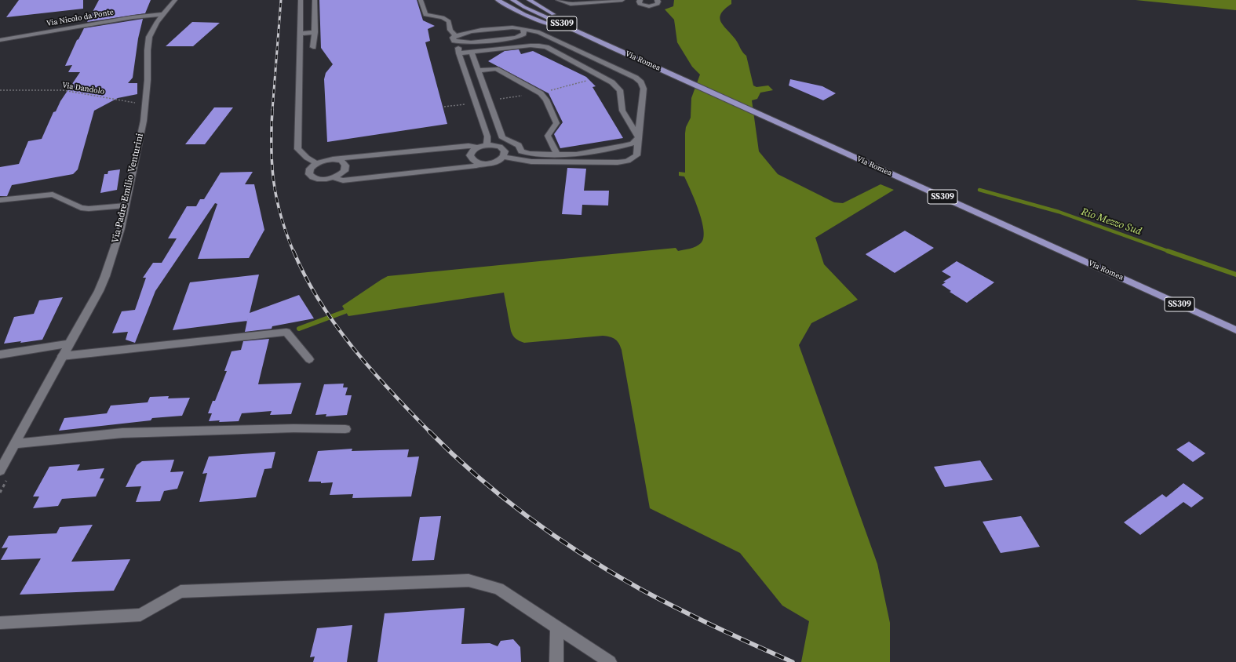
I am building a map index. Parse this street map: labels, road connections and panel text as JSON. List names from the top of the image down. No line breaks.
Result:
{"streets":{"main road":["SS309","Via Romea"],"street":["Via Nicolo da Ponte","Via Padre Emilio Venturini"],"path":["Via Dandolo"]},"crossings":[["Via Nicolo da Ponte","Via Padre Emilio Venturini"],["Via Dandolo","Via Padre Emilio Venturini"]],"water":["Rio Mezzo Sud"]}
